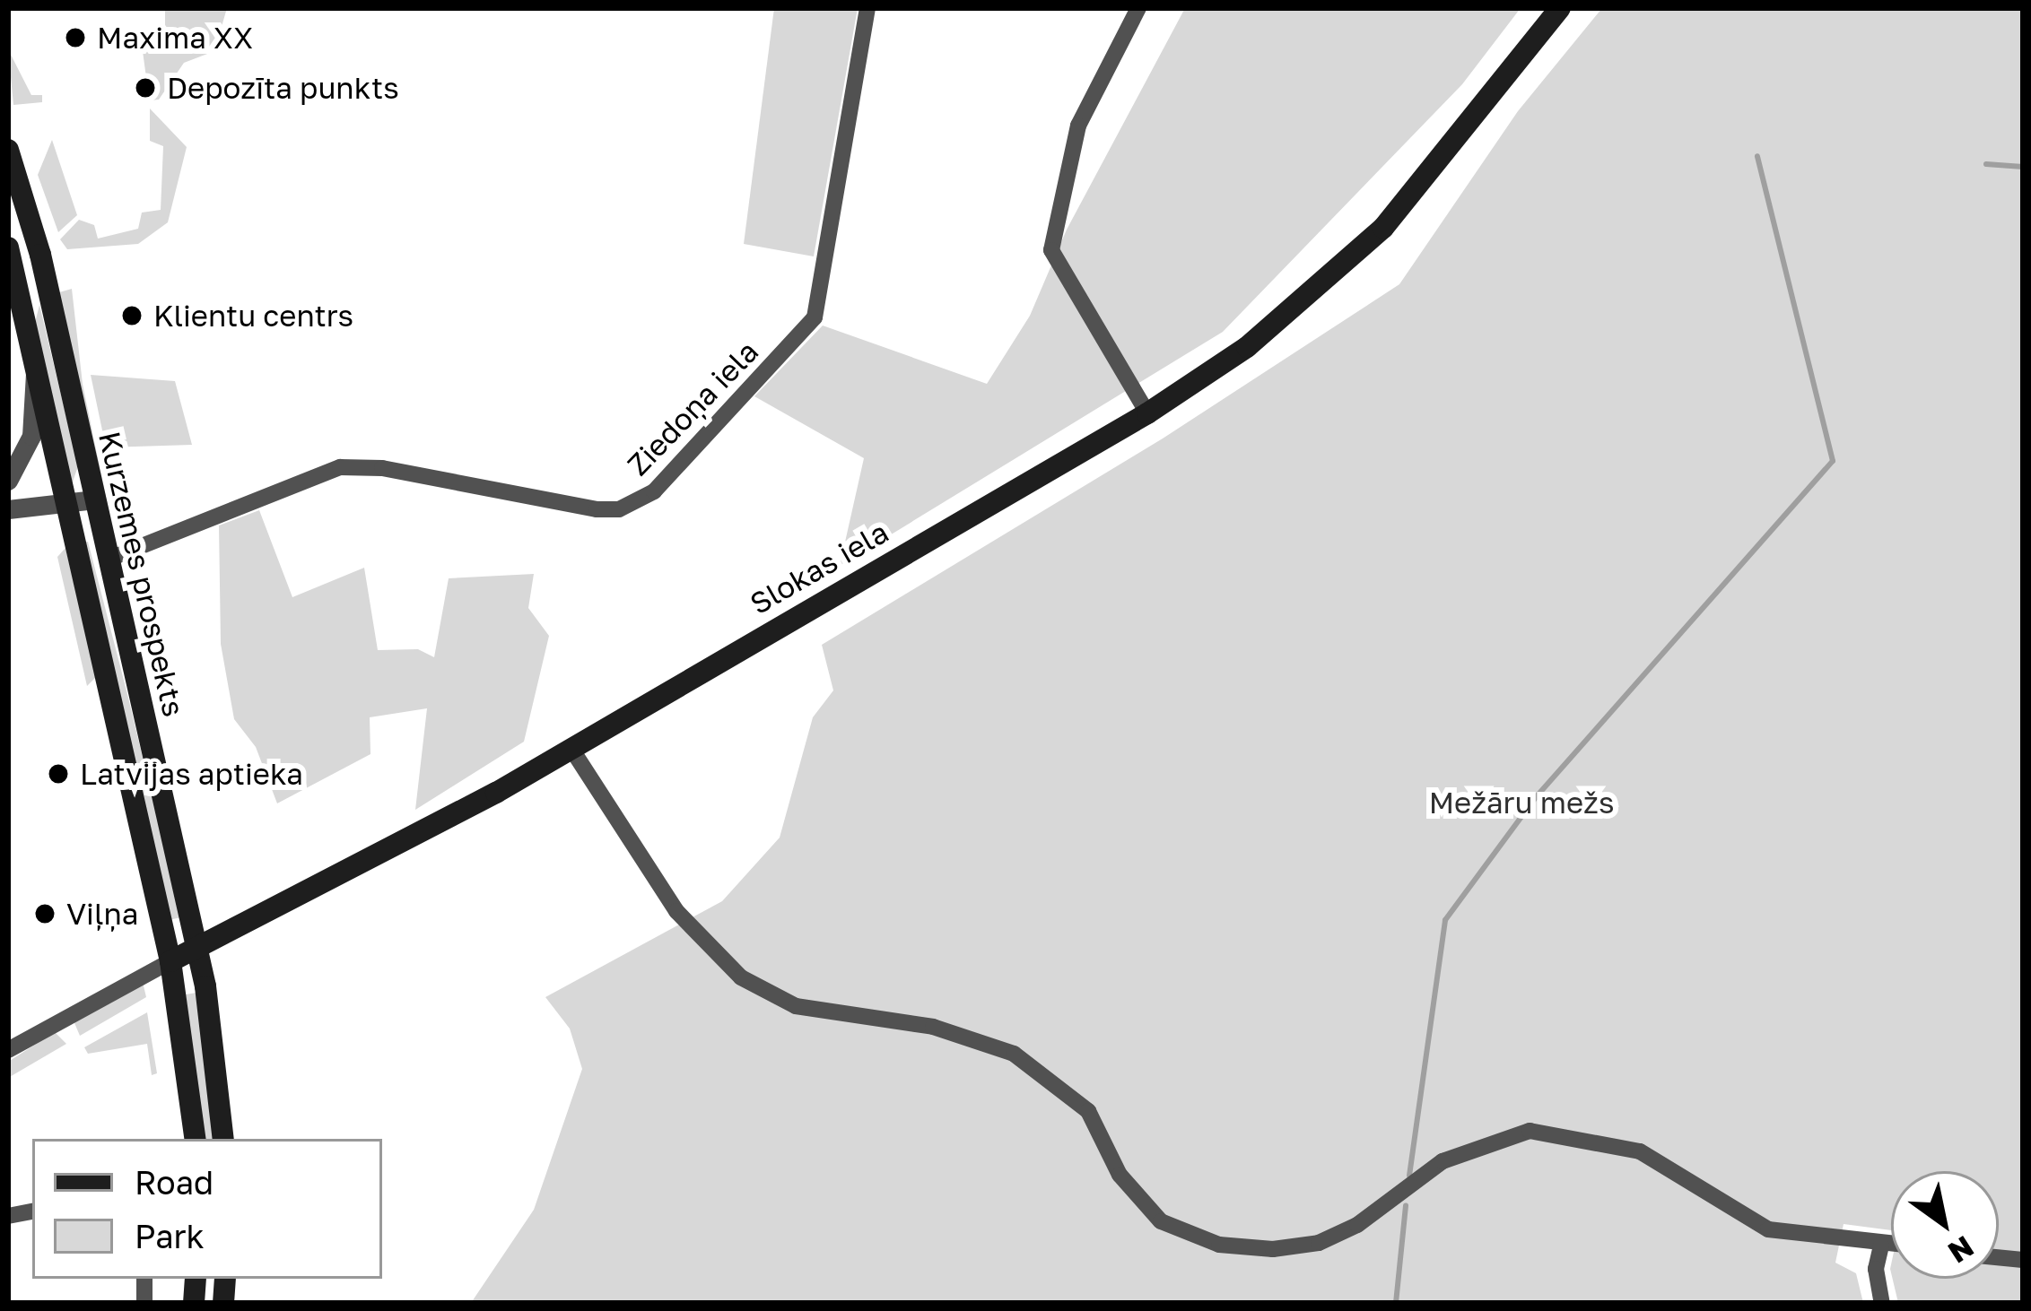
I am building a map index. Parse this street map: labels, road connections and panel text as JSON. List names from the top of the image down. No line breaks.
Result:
{"streets":{"main road":["Slokas iela","Kurzemes prospekts"],"street":["Ziedoņa iela"]},"crossings":[["Ziedoņa iela","Kurzemes prospekts"],["Slokas iela","Kurzemes prospekts"]],"parks":["Mežāru mežs"],"places":["Maxima XX","Depozīta punkts","Klientu centrs","Latvijas aptieka","Viļņa"],"legend":["Road","Park"],"north":"bottom right"}
